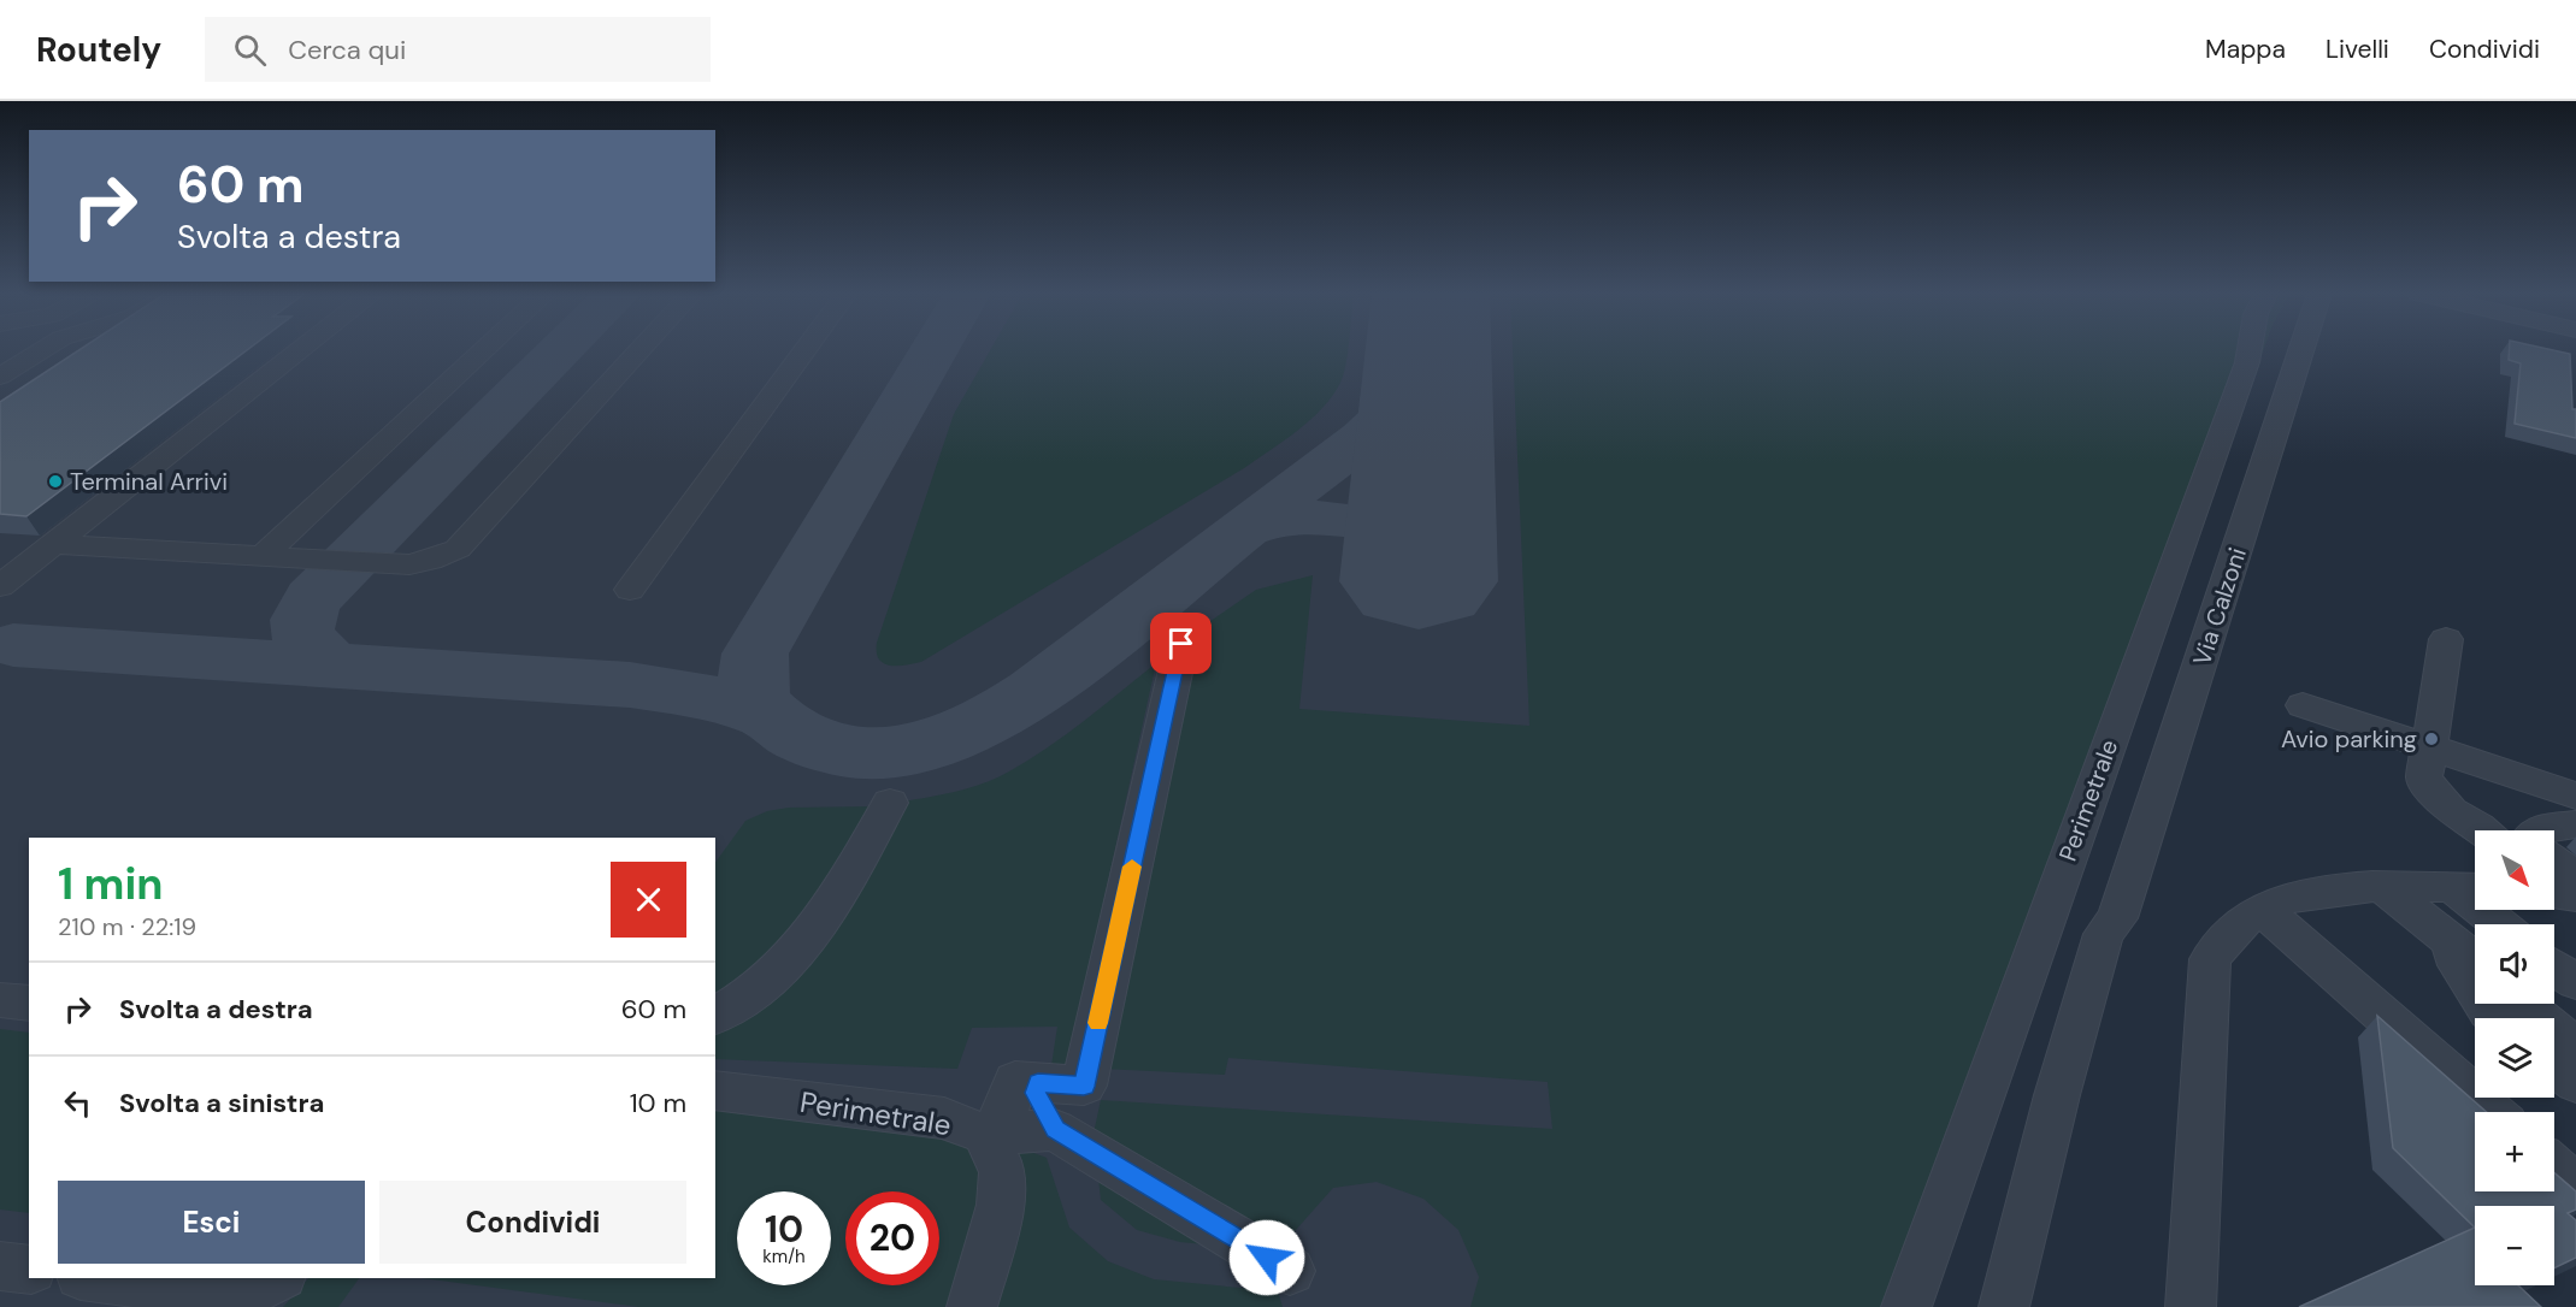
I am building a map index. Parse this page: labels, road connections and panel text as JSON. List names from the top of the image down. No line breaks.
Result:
{"streets":{"street":["Via Calzoni","Perimetrale"]},"places":["Terminal Arrivi","Avio parking"],"north":"bottom right","page":{"header":"Routely","search":"Cerca qui","nav":["Mappa","Livelli","Condividi"],"turn":["60 m","Svolta a destra"],"map_buttons":["+","−"],"heading":["1 min","210 m · 22:19"],"list":[{"name":"Svolta a destra","value":"60 m"},{"name":"Svolta a sinistra","value":"10 m"}],"buttons":["Esci","Condividi"],"speed":"10 km/h","limit":"20"}}
